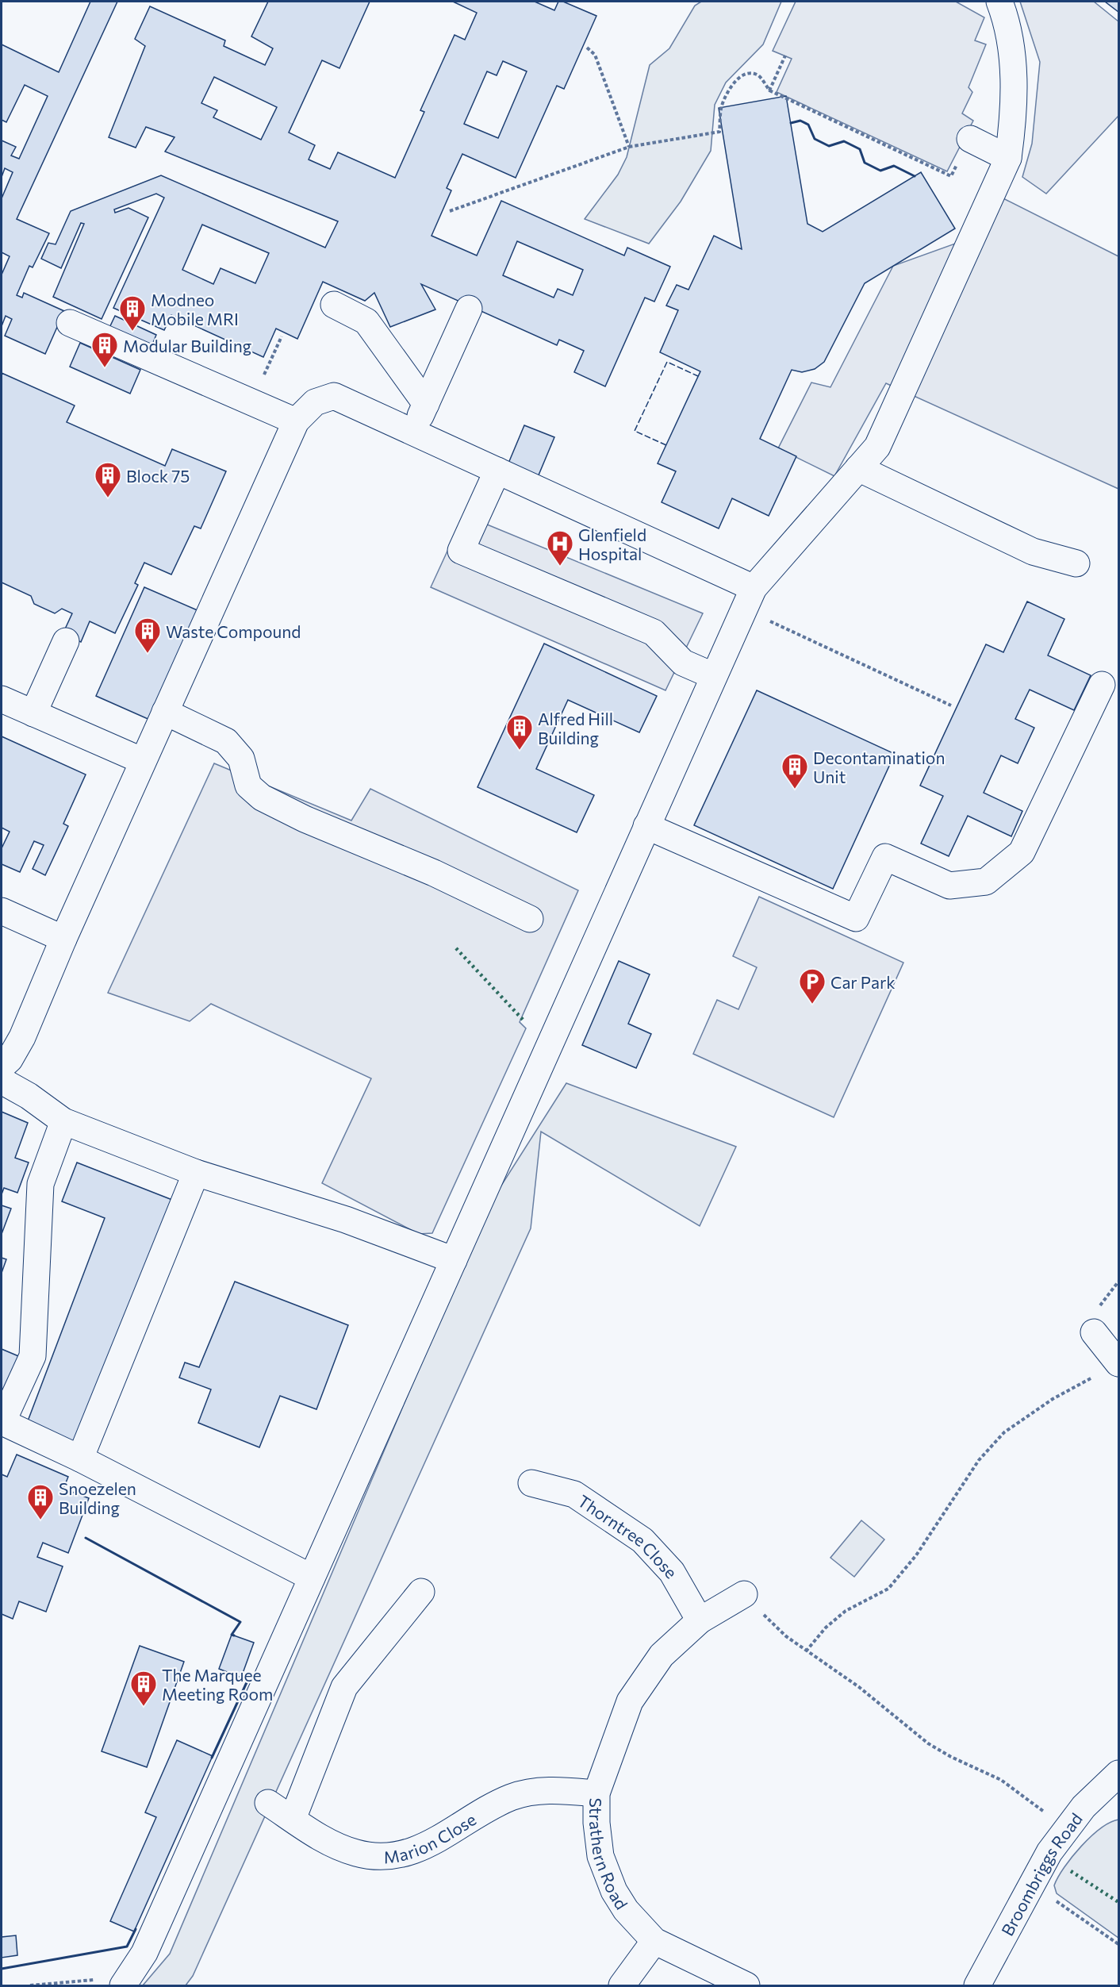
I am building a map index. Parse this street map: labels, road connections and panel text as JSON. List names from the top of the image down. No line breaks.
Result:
{"streets":{"street":["Thorntree Close","Marion Close","Strathern Road","Broombriggs Road"]},"crossings":[["Thorntree Close","Strathern Road"],["Marion Close","Strathern Road"]],"places":{"building":["Modneo Mobile MRI","Modular Building","Block 75","Waste Compound","Alfred Hill Building","Decontamination Unit","Snoezelen Building","The Marquee Meeting Room"],"hospital":["Glenfield Hospital"],"parking":["Car Park"]}}
